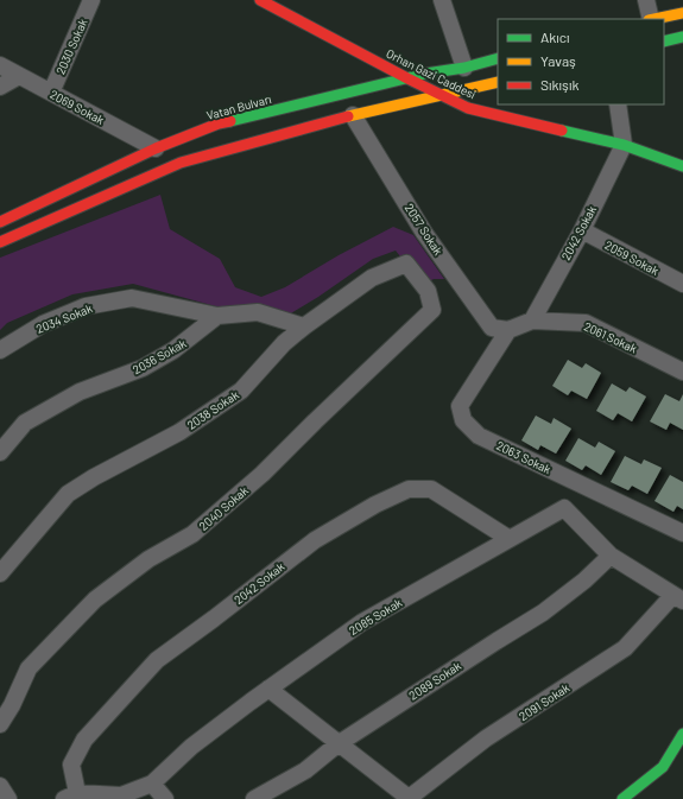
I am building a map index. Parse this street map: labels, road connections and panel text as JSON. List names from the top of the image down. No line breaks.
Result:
{"streets":{"main road":["Orhan Gazi Caddesi","Vatan Bulvarı"],"street":["2030 Sokak","2069 Sokak","2057 Sokak","2042 Sokak","2059 Sokak","2034 Sokak","2061 Sokak","2036 Sokak","2038 Sokak","2063 Sokak","2040 Sokak","2085 Sokak","2089 Sokak","2091 Sokak"]},"crossings":[["2030 Sokak","2069 Sokak"],["Orhan Gazi Caddesi","Vatan Bulvarı"],["Orhan Gazi Caddesi","2042 Sokak"],["2069 Sokak","Vatan Bulvarı"],["2057 Sokak","2061 Sokak"],["2057 Sokak","2063 Sokak"],["2042 Sokak","2059 Sokak"],["2042 Sokak","2061 Sokak"],["2042 Sokak","2085 Sokak"],["2034 Sokak","2036 Sokak"],["2061 Sokak","2063 Sokak"],["2038 Sokak","2040 Sokak"],["2085 Sokak","2089 Sokak"],["2085 Sokak","2091 Sokak"]],"legend":["Akıcı","Yavaş","Sıkışık"]}
